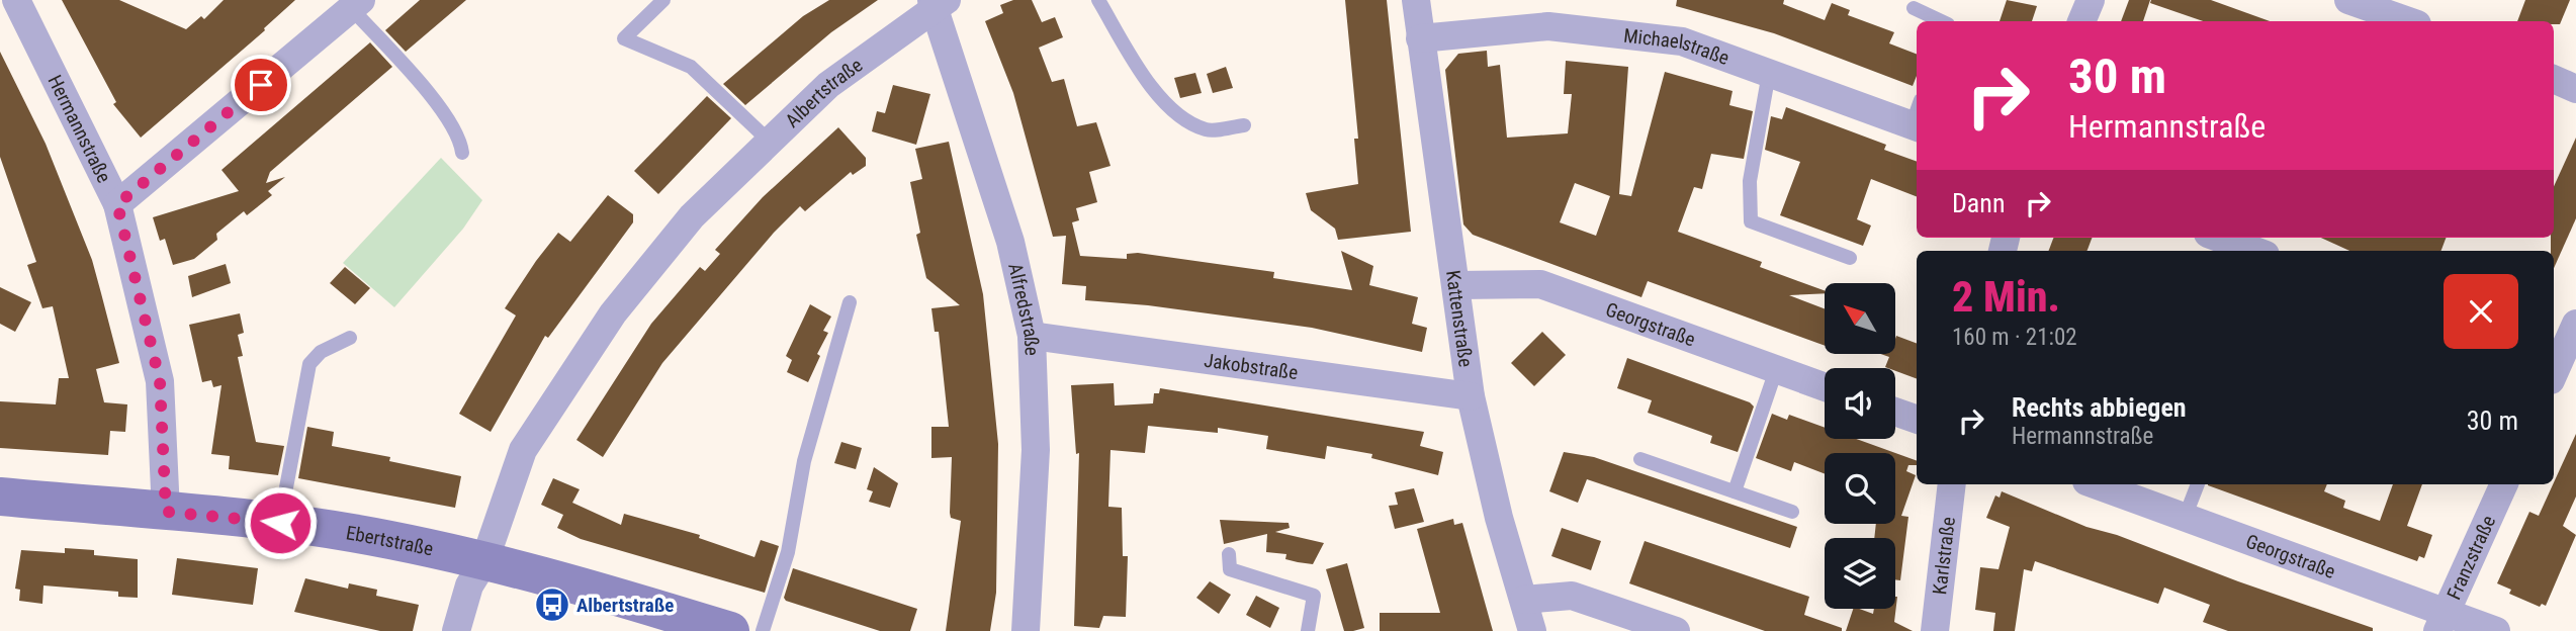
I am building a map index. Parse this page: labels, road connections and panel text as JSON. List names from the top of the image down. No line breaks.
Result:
{"streets":{"street":["Michaelstraße","Albertstraße","Hermannstraße","Alfredstraße","Kattenstraße","Georgstraße","Jakobstraße","Ebertstraße","Karlstraße","Franzstraße"]},"crossings":[["Michaelstraße","Kattenstraße"],["Albertstraße","Alfredstraße"],["Albertstraße","Ebertstraße"],["Hermannstraße","Ebertstraße"],["Alfredstraße","Jakobstraße"],["Kattenstraße","Georgstraße"],["Kattenstraße","Jakobstraße"],["Georgstraße","Franzstraße"]],"places":{"bus stop":["Albertstraße"]},"north":"top left","page":{"turn":["30 m","Hermannstraße"],"then":"Dann","heading":["2 Min.","160 m · 21:02"],"list":[{"name":"Rechts abbiegen","note":"Hermannstraße","value":"30 m"}]}}
